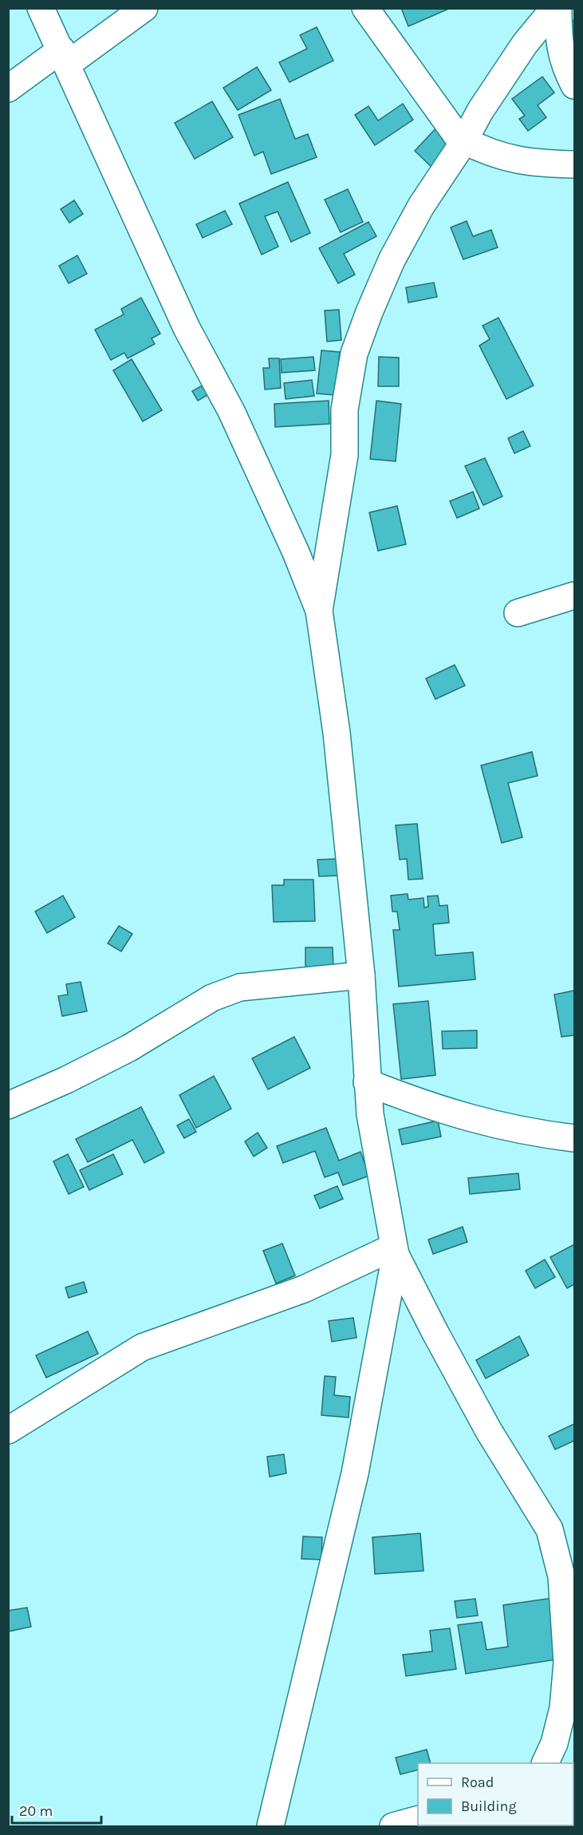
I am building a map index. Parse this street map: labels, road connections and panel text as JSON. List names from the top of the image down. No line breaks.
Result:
{"legend":["Road","Building"],"scale_bar":"20 m"}
